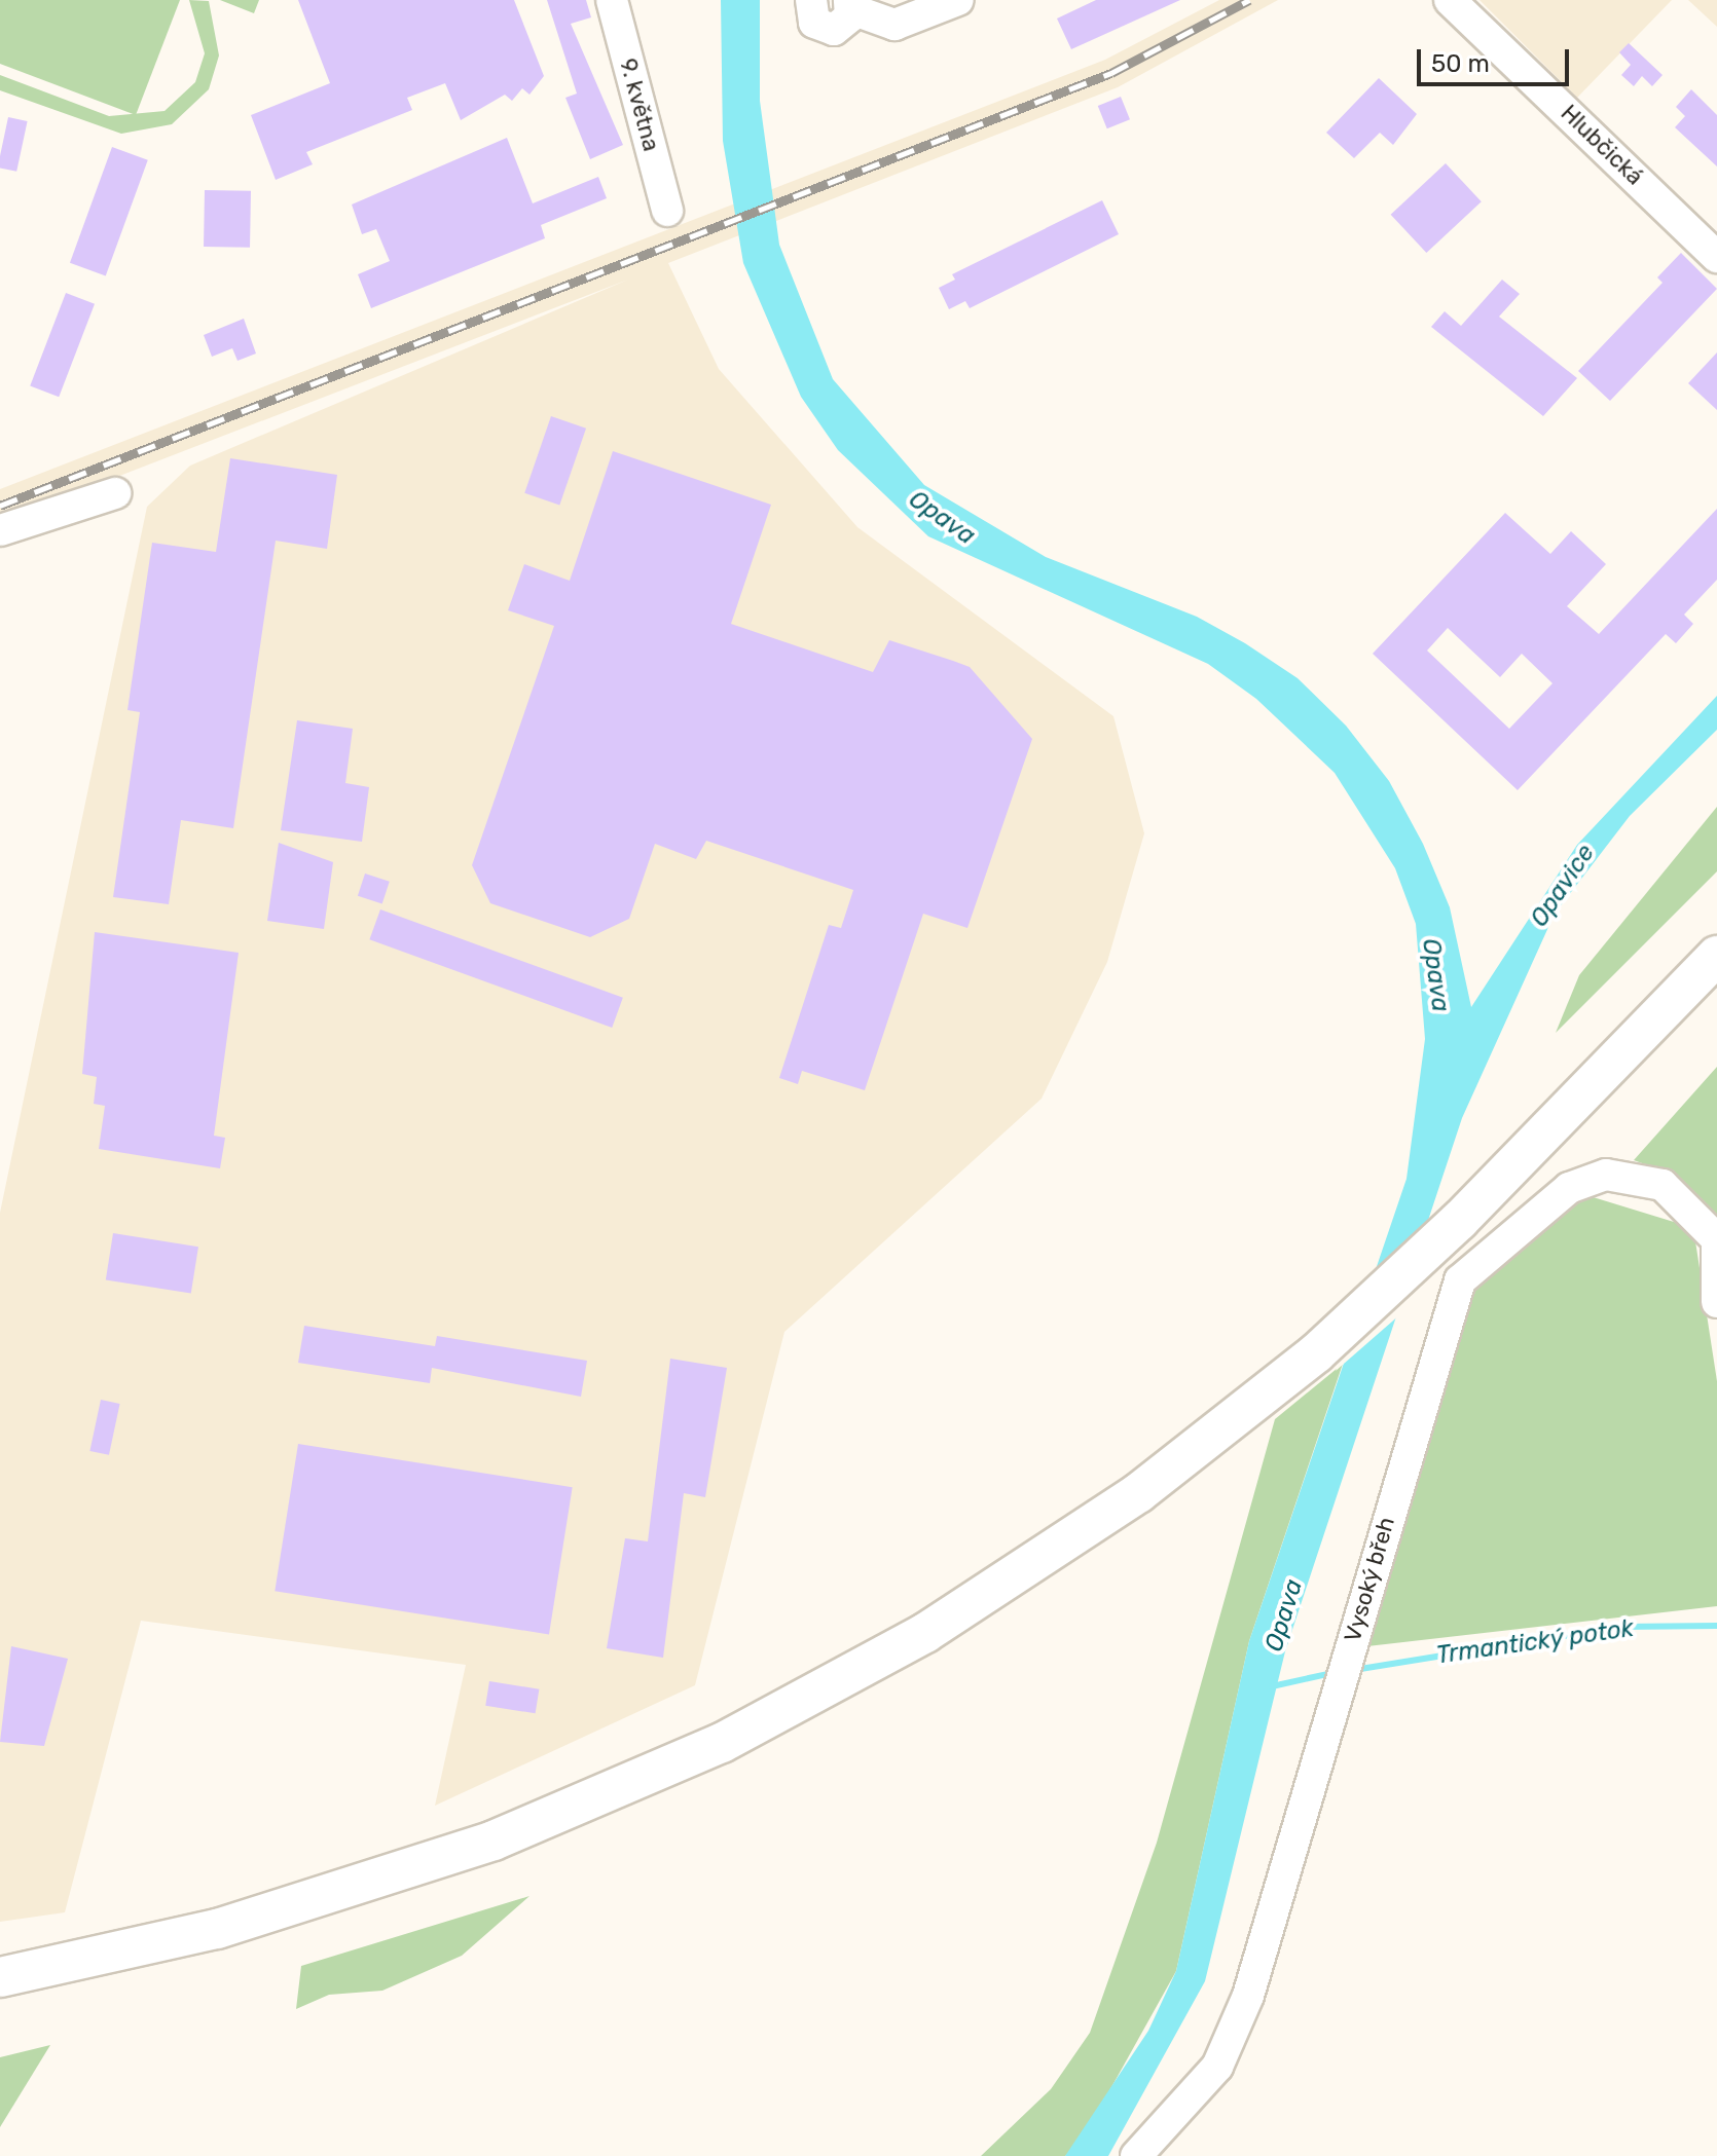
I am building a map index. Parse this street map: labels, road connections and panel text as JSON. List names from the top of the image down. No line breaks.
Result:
{"streets":{"street":["9. května","Hlubčická","Vysoký břeh"]},"water":["Opava","Opavice","Trmantický potok"],"scale_bar":"50 m"}
